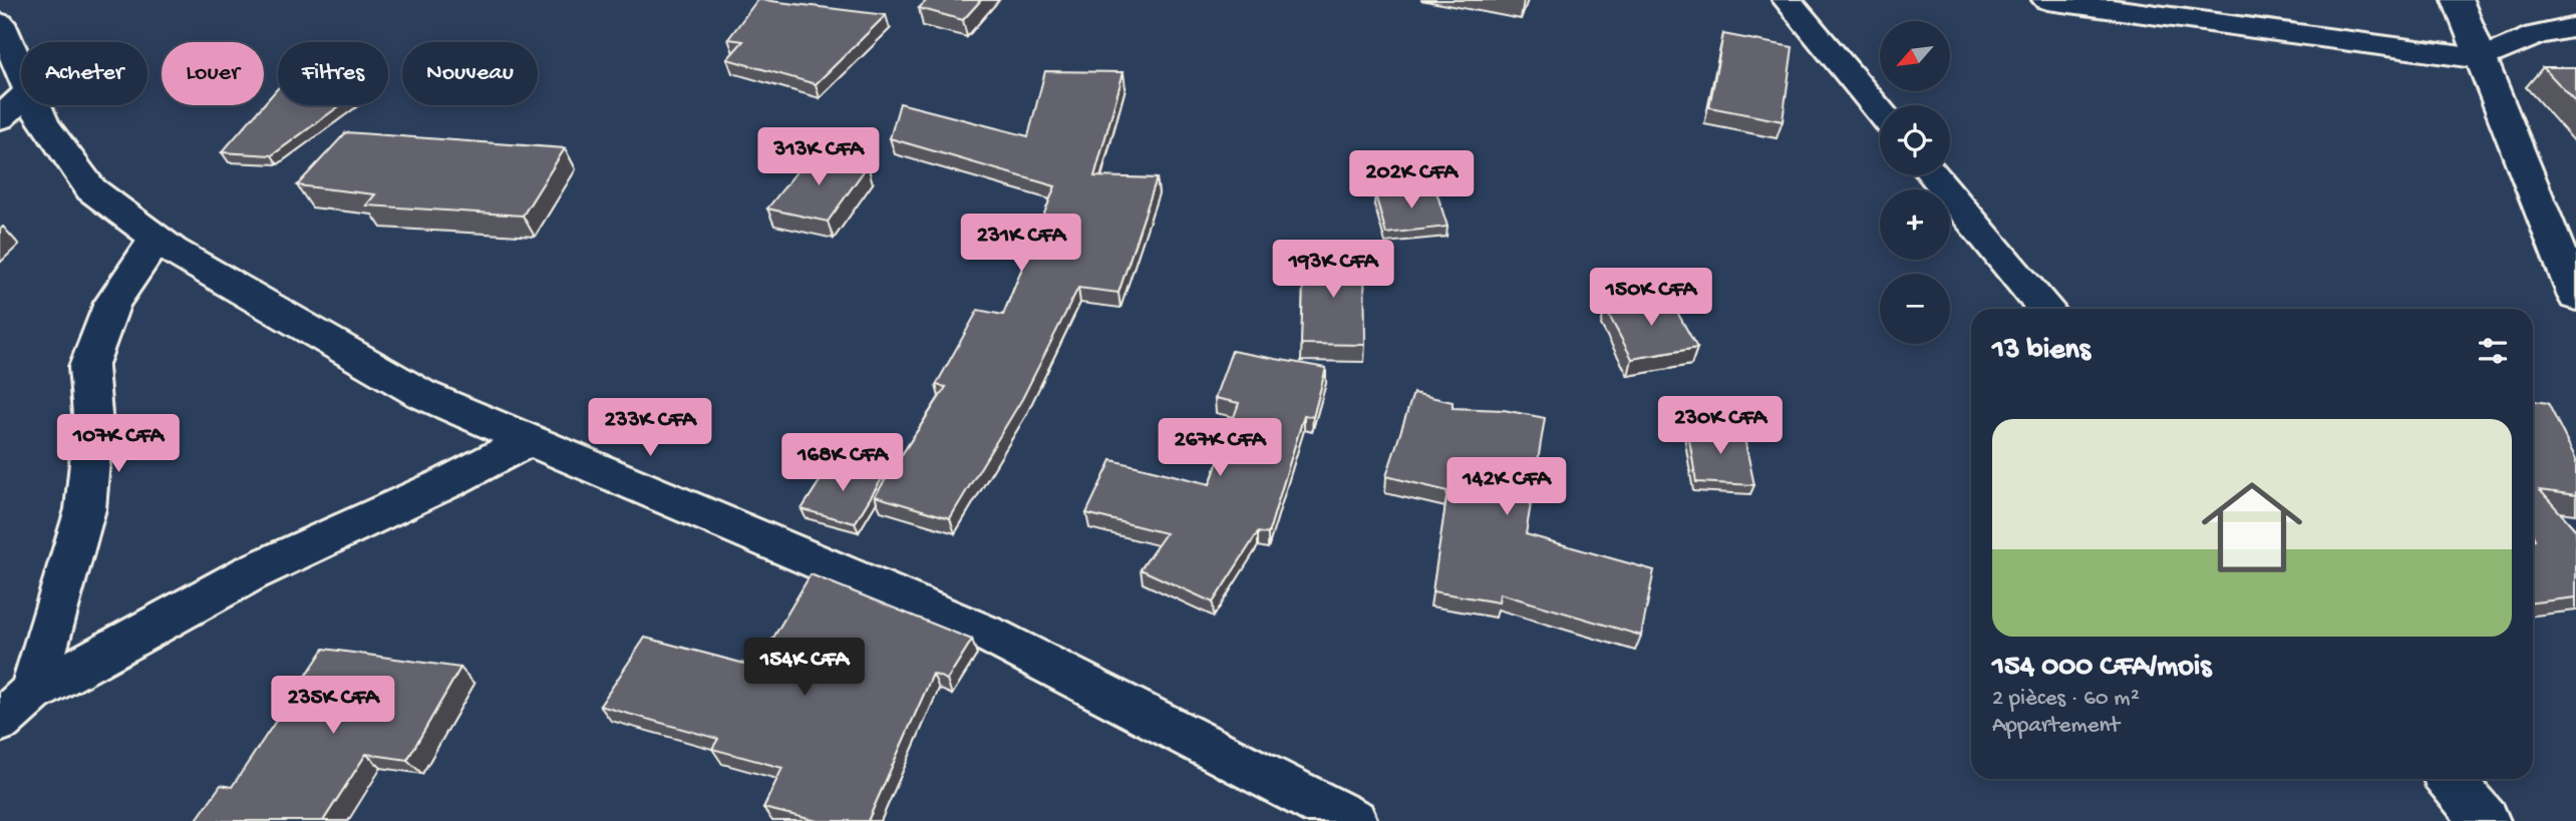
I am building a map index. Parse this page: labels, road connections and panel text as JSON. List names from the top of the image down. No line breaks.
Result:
{"north":"bottom left","page":{"map_buttons":["+","−"],"chip":["Acheter","Louer","Filtres","Nouveau"],"price":["313K CFA","202K CFA","231K CFA","193K CFA","150K CFA","230K CFA","233K CFA","107K CFA","267K CFA","168K CFA","142K CFA","154K CFA","235K CFA"],"heading":"13 biens","list":[{"name":"154 000 CFA/mois","note":"2 pièces · 60 m² · Appartement"}]}}
